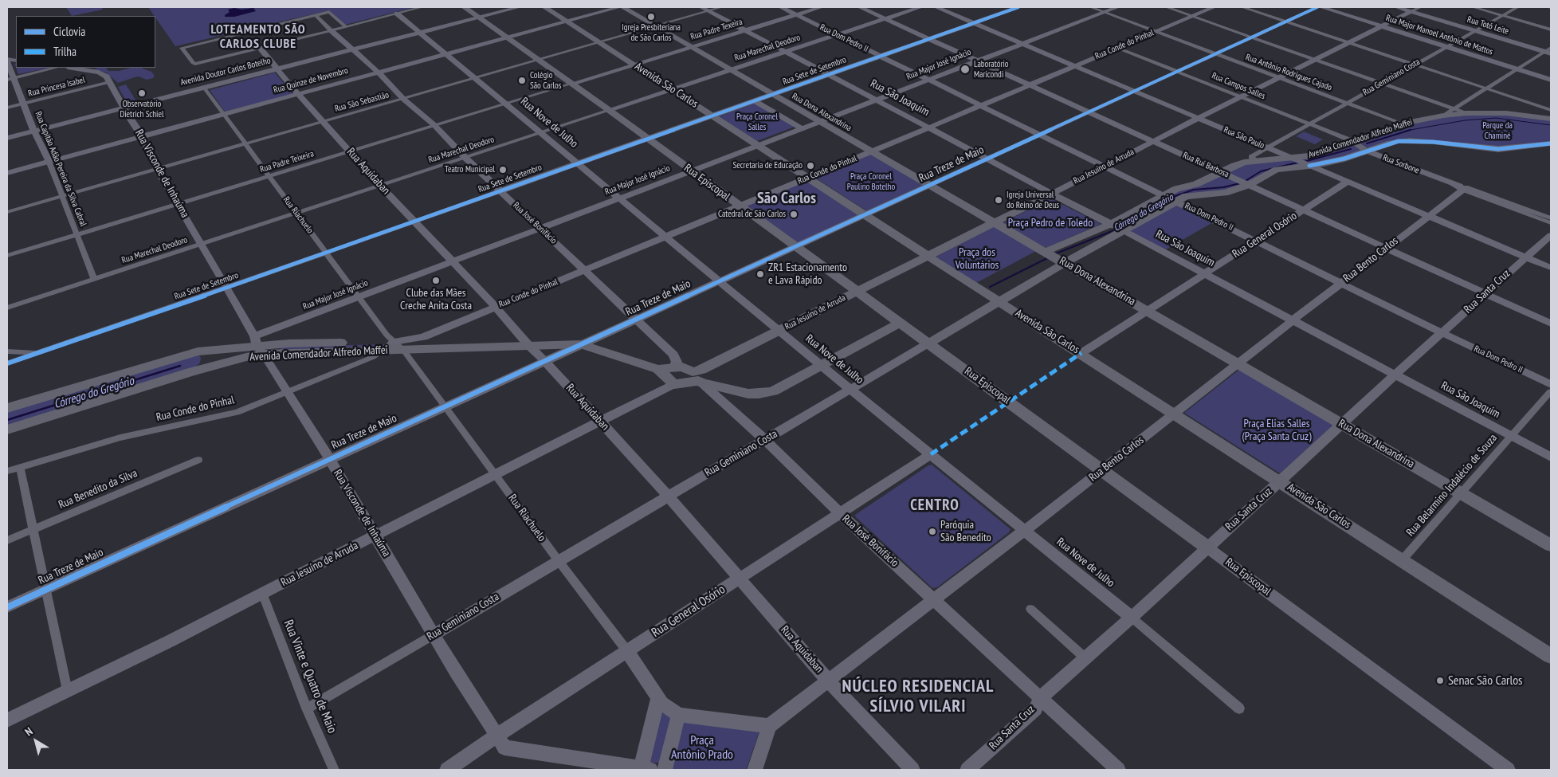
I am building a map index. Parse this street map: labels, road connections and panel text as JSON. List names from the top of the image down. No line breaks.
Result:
{"streets":{"main road":["Rua Geminiano Costa","Avenida São Carlos","Rua São Joaquim","Rua Dona Alexandrina","Avenida Comendador Alfredo Maffei","Rua Jesuíno de Arruda","Rua Episcopal"],"street":["Rua Totó Leite","Rua Padre Texeira","Rua Major Manoel Antônio de Mattos","Rua Dom Pedro II","Rua Conde do Pinhal","Rua Marechal Deodoro","Rua Major José Ignácio","Rua Sete de Setembro","Avenida Doutor Carlos Botelho","Rua Antônio Rodrigues Cajado","Rua Quinze de Novembro","Rua Campos Salles","Rua Princesa Isabel","Rua São Sebastião","Rua Nove de Julho","Rua São Paulo","Rua Padre Teixeira","Rua Treze de Maio","Rua Sorbone","Rua Rui Barbosa","Rua Capitão Adão Pereira da Silva Cabral","Rua Aquidaban","Rua Visconde de Inhaúma","Rua Riachuelo","Rua José Bonifácio","Rua General Osório","Rua Bento Carlos","Rua Santa Cruz","Rua Belarmino Indalécio de Souza","Rua Benedito da Silva","Rua Vinte e Quatro de Maio"]},"crossings":[["Rua Totó Leite","Rua Geminiano Costa"],["Rua Totó Leite","Rua Jesuíno de Arruda"],["Rua Padre Texeira","Rua Dom Pedro II"],["Rua Padre Texeira","Avenida São Carlos"],["Rua Padre Texeira","Rua São Joaquim"],["Rua Padre Texeira","Rua Dona Alexandrina"],["Rua Padre Texeira","Rua Padre Teixeira"],["Rua Padre Texeira","Rua Episcopal"],["Rua Major Manoel Antônio de Mattos","Rua Geminiano Costa"],["Rua Major Manoel Antônio de Mattos","Rua Jesuíno de Arruda"],["Rua Dom Pedro II","Rua Conde do Pinhal"],["Rua Dom Pedro II","Rua Marechal Deodoro"],["Rua Dom Pedro II","Rua Major José Ignácio"],["Rua Dom Pedro II","Rua Sete de Setembro"],["Rua Dom Pedro II","Rua Geminiano Costa"],["Rua Dom Pedro II","Avenida Comendador Alfredo Maffei"],["Rua Dom Pedro II","Rua Treze de Maio"],["Rua Dom Pedro II","Rua Jesuíno de Arruda"],["Rua Dom Pedro II","Rua General Osório"],["Rua Dom Pedro II","Rua Bento Carlos"],["Rua Dom Pedro II","Rua Santa Cruz"],["Rua Conde do Pinhal","Rua Antônio Rodrigues Cajado"],["Rua Conde do Pinhal","Avenida São Carlos"],["Rua Conde do Pinhal","Rua Campos Salles"],["Rua Conde do Pinhal","Rua São Joaquim"],["Rua Conde do Pinhal","Rua Dona Alexandrina"],["Rua Conde do Pinhal","Rua Nove de Julho"],["Rua Conde do Pinhal","Rua São Paulo"],["Rua Conde do Pinhal","Avenida Comendador Alfredo Maffei"],["Rua Conde do Pinhal","Rua Rui Barbosa"],["Rua Conde do Pinhal","Rua Aquidaban"],["Rua Conde do Pinhal","Rua Visconde de Inhaúma"],["Rua Conde do Pinhal","Rua Episcopal"],["Rua Conde do Pinhal","Rua Riachuelo"],["Rua Conde do Pinhal","Rua José Bonifácio"],["Rua Marechal Deodoro","Avenida São Carlos"],["Rua Marechal Deodoro","Rua São Joaquim"],["Rua Marechal Deodoro","Rua Dona Alexandrina"],["Rua Marechal Deodoro","Rua Nove de Julho"],["Rua Marechal Deodoro","Rua Rui Barbosa"],["Rua Marechal Deodoro","Rua Capitão Adão Pereira da Silva Cabral"],["Rua Marechal Deodoro","Rua Aquidaban"],["Rua Marechal Deodoro","Rua Visconde de Inhaúma"],["Rua Marechal Deodoro","Rua Episcopal"],["Rua Marechal Deodoro","Rua Riachuelo"],["Rua Marechal Deodoro","Rua José Bonifácio"],["Rua Major José Ignácio","Rua Antônio Rodrigues Cajado"],["Rua Major José Ignácio","Avenida São Carlos"],["Rua Major José Ignácio","Rua São Joaquim"],["Rua Major José Ignácio","Rua Dona Alexandrina"],["Rua Major José Ignácio","Rua Nove de Julho"],["Rua Major José Ignácio","Rua São Paulo"],["Rua Major José Ignácio","Avenida Comendador Alfredo Maffei"],["Rua Major José Ignácio","Rua Rui Barbosa"],["Rua Major José Ignácio","Rua Aquidaban"],["Rua Major José Ignácio","Rua Visconde de Inhaúma"],["Rua Major José Ignácio","Rua Episcopal"],["Rua Major José Ignácio","Rua Riachuelo"],["Rua Major José Ignácio","Rua José Bonifácio"],["Rua Sete de Setembro","Avenida São Carlos"],["Rua Sete de Setembro","Rua São Joaquim"],["Rua Sete de Setembro","Rua Dona Alexandrina"],["Rua Sete de Setembro","Rua Nove de Julho"],["Rua Sete de Setembro","Rua São Paulo"],["Rua Sete de Setembro","Rua Rui Barbosa"],["Rua Sete de Setembro","Rua Aquidaban"],["Rua Sete de Setembro","Rua Visconde de Inhaúma"],["Rua Sete de Setembro","Rua Episcopal"],["Rua Sete de Setembro","Rua Riachuelo"],["Rua Sete de Setembro","Rua José Bonifácio"],["Avenida Doutor Carlos Botelho","Rua Nove de Julho"],["Avenida Doutor Carlos Botelho","Rua Capitão Adão Pereira da Silva Cabral"],["Avenida Doutor Carlos Botelho","Rua Aquidaban"],["Avenida Doutor Carlos Botelho","Rua Visconde de Inhaúma"],["Avenida Doutor Carlos Botelho","Rua Episcopal"],["Avenida Doutor Carlos Botelho","Rua Riachuelo"],["Avenida Doutor Carlos Botelho","Rua José Bonifácio"],["Rua Antônio Rodrigues Cajado","Rua Geminiano Costa"],["Rua Antônio Rodrigues Cajado","Avenida Comendador Alfredo Maffei"],["Rua Antônio Rodrigues Cajado","Rua Treze de Maio"],["Rua Antônio Rodrigues Cajado","Rua Jesuíno de Arruda"],["Rua Geminiano Costa","Avenida São Carlos"],["Rua Geminiano Costa","Rua Campos Salles"],["Rua Geminiano Costa","Rua São Joaquim"],["Rua Geminiano Costa","Rua Dona Alexandrina"],["Rua Geminiano Costa","Rua Nove de Julho"],["Rua Geminiano Costa","Rua São Paulo"],["Rua Geminiano Costa","Avenida Comendador Alfredo Maffei"],["Rua Geminiano Costa","Rua Aquidaban"],["Rua Geminiano Costa","Rua Visconde de Inhaúma"],["Rua Geminiano Costa","Rua Episcopal"],["Rua Geminiano Costa","Rua Riachuelo"],["Rua Geminiano Costa","Rua José Bonifácio"],["Rua Geminiano Costa","Rua Vinte e Quatro de Maio"],["Rua Quinze de Novembro","Avenida São Carlos"],["Rua Quinze de Novembro","Rua Nove de Julho"],["Rua Quinze de Novembro","Rua Capitão Adão Pereira da Silva Cabral"],["Rua Quinze de Novembro","Rua Aquidaban"],["Rua Quinze de Novembro","Rua Visconde de Inhaúma"],["Rua Quinze de Novembro","Rua Episcopal"],["Rua Quinze de Novembro","Rua Riachuelo"],["Rua Quinze de Novembro","Rua José Bonifácio"],["Avenida São Carlos","Rua São Sebastião"],["Avenida São Carlos","Rua Treze de Maio"],["Avenida São Carlos","Rua Jesuíno de Arruda"],["Avenida São Carlos","Rua General Osório"],["Avenida São Carlos","Rua Bento Carlos"],["Avenida São Carlos","Rua Santa Cruz"],["Avenida São Carlos","Rua Belarmino Indalécio de Souza"],["Rua Campos Salles","Avenida Comendador Alfredo Maffei"],["Rua Campos Salles","Rua Treze de Maio"],["Rua Campos Salles","Rua Sorbone"],["Rua Campos Salles","Rua Jesuíno de Arruda"],["Rua Princesa Isabel","Rua Capitão Adão Pereira da Silva Cabral"],["Rua Princesa Isabel","Rua Visconde de Inhaúma"],["Rua São Joaquim","Rua São Sebastião"],["Rua São Joaquim","Rua Treze de Maio"],["Rua São Joaquim","Rua Jesuíno de Arruda"],["Rua São Joaquim","Rua General Osório"],["Rua São Joaquim","Rua Bento Carlos"],["Rua São Joaquim","Rua Santa Cruz"],["Rua São Joaquim","Rua Belarmino Indalécio de Souza"],["Rua São Sebastião","Rua Dona Alexandrina"],["Rua São Sebastião","Rua Nove de Julho"],["Rua São Sebastião","Rua Capitão Adão Pereira da Silva Cabral"],["Rua São Sebastião","Rua Aquidaban"],["Rua São Sebastião","Rua Visconde de Inhaúma"],["Rua São Sebastião","Rua Episcopal"],["Rua São Sebastião","Rua Riachuelo"],["Rua São Sebastião","Rua José Bonifácio"],["Rua Dona Alexandrina","Rua Treze de Maio"],["Rua Dona Alexandrina","Rua Jesuíno de Arruda"],["Rua Dona Alexandrina","Rua General Osório"],["Rua Dona Alexandrina","Rua Bento Carlos"],["Rua Dona Alexandrina","Rua Santa Cruz"],["Rua Dona Alexandrina","Rua Belarmino Indalécio de Souza"],["Rua Nove de Julho","Avenida Comendador Alfredo Maffei"],["Rua Nove de Julho","Rua Padre Teixeira"],["Rua Nove de Julho","Rua Treze de Maio"],["Rua Nove de Julho","Rua Jesuíno de Arruda"],["Rua Nove de Julho","Rua General Osório"],["Rua Nove de Julho","Rua Bento Carlos"],["Rua Nove de Julho","Rua Santa Cruz"],["Rua São Paulo","Avenida Comendador Alfredo Maffei"],["Rua São Paulo","Rua Treze de Maio"],["Rua São Paulo","Rua Jesuíno de Arruda"],["Avenida Comendador Alfredo Maffei","Rua Treze de Maio"],["Avenida Comendador Alfredo Maffei","Rua Sorbone"],["Avenida Comendador Alfredo Maffei","Rua Rui Barbosa"],["Avenida Comendador Alfredo Maffei","Rua Jesuíno de Arruda"],["Avenida Comendador Alfredo Maffei","Rua Aquidaban"],["Avenida Comendador Alfredo Maffei","Rua Visconde de Inhaúma"],["Avenida Comendador Alfredo Maffei","Rua Episcopal"],["Avenida Comendador Alfredo Maffei","Rua Riachuelo"],["Avenida Comendador Alfredo Maffei","Rua José Bonifácio"],["Rua Padre Teixeira","Rua Capitão Adão Pereira da Silva Cabral"],["Rua Padre Teixeira","Rua Aquidaban"],["Rua Padre Teixeira","Rua Visconde de Inhaúma"],["Rua Padre Teixeira","Rua Episcopal"],["Rua Padre Teixeira","Rua Riachuelo"],["Rua Padre Teixeira","Rua José Bonifácio"],["Rua Treze de Maio","Rua Rui Barbosa"],["Rua Treze de Maio","Rua Aquidaban"],["Rua Treze de Maio","Rua Visconde de Inhaúma"],["Rua Treze de Maio","Rua Episcopal"],["Rua Treze de Maio","Rua Riachuelo"],["Rua Treze de Maio","Rua José Bonifácio"],["Rua Sorbone","Rua Bento Carlos"],["Rua Rui Barbosa","Rua Jesuíno de Arruda"],["Rua Rui Barbosa","Rua General Osório"],["Rua Rui Barbosa","Rua Bento Carlos"],["Rua Rui Barbosa","Rua Santa Cruz"],["Rua Jesuíno de Arruda","Rua Aquidaban"],["Rua Jesuíno de Arruda","Rua Visconde de Inhaúma"],["Rua Jesuíno de Arruda","Rua Episcopal"],["Rua Jesuíno de Arruda","Rua Riachuelo"],["Rua Jesuíno de Arruda","Rua José Bonifácio"],["Rua Jesuíno de Arruda","Rua Vinte e Quatro de Maio"],["Rua Aquidaban","Rua General Osório"],["Rua Aquidaban","Rua Bento Carlos"],["Rua Visconde de Inhaúma","Rua General Osório"],["Rua Episcopal","Rua Bento Carlos"],["Rua Episcopal","Rua Santa Cruz"],["Rua Riachuelo","Rua General Osório"],["Rua José Bonifácio","Rua General Osório"],["Rua José Bonifácio","Rua Bento Carlos"],["Rua José Bonifácio","Rua Santa Cruz"]],"districts":["LOTEAMENTO SÃO CARLOS CLUBE","São Carlos","CENTRO","NÚCLEO RESIDENCIAL SÍLVIO VILARI"],"water":["Córrego do Gregório"],"parks":["Praça Coronel Salles","Parque da Chaminé","Praça Coronel Paulino Botelho","Praça Pedro de Toledo","Praça dos Voluntários","Praça Elias Salles (Praça Santa Cruz)","Praça Antônio Prado"],"places":["Igreja Presbiteriana de São Carlos","Laboratório Maricondi","Colégio São Carlos","Observatório Dietrich Schiel","Secretaria de Educação","Teatro Municipal","Igreja Universal do Reino de Deus","Catedral de São Carlos","ZR1 Estacionamento e Lava Rápido","Clube das Mães Creche Anita Costa","Paróquia São Benedito","Senac São Carlos"],"legend":["Ciclovia","Trilha"],"north":"top left"}
